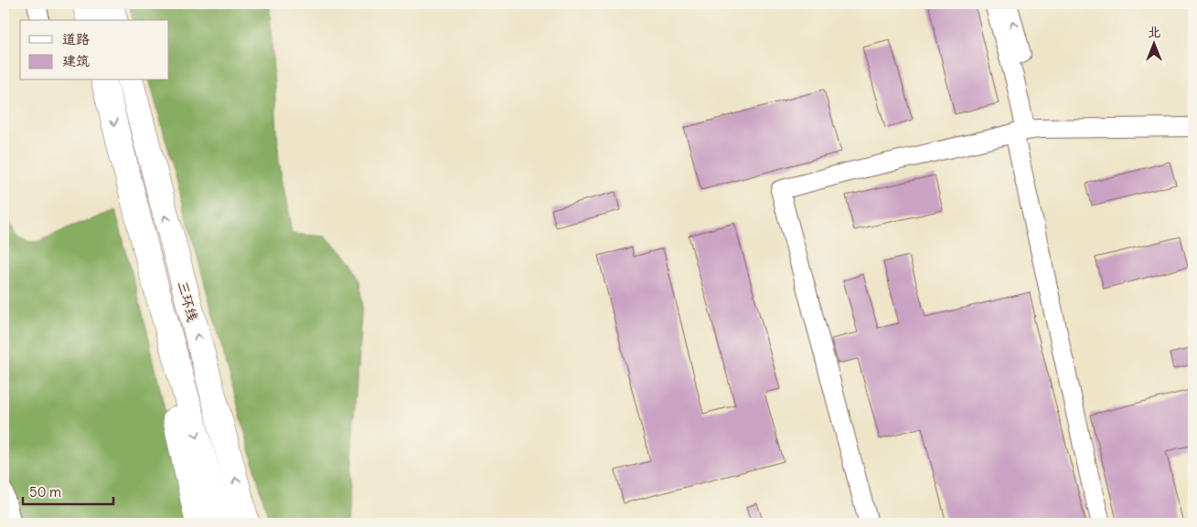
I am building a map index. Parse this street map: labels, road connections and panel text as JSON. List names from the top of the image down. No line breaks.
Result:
{"streets":{"highway":["三环线"]},"legend":["道路","建筑"],"scale_bar":"50 m","north":"top"}
